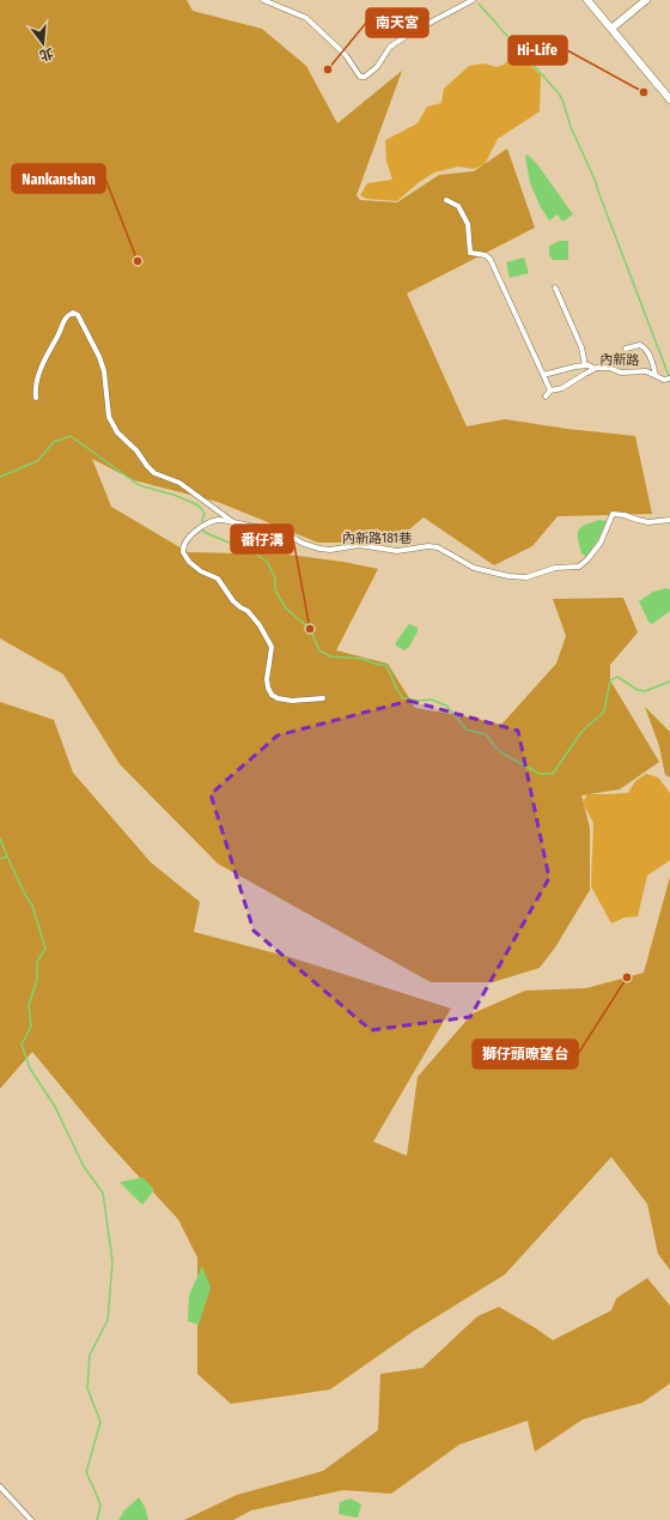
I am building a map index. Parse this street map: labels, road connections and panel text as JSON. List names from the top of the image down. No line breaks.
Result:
{"streets":{"street":["內新路","內新路181巷"]},"places":["南天宮","Hi-Life","Nankanshan","番仔溝","獅仔頭暸望台"],"north":"bottom"}
